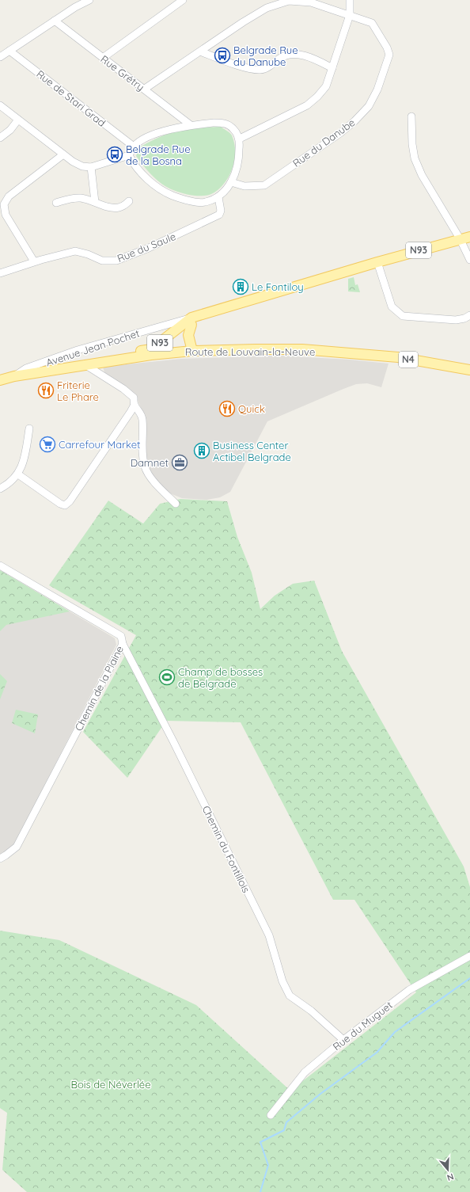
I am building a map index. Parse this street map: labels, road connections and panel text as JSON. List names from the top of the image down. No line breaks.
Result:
{"streets":{"main road":["N93","Avenue Jean Pochet","Route de Louvain-la-Neuve","N4"],"street":["Rue Grétry","Rue de Stari Grad","Rue du Danube","Rue du Saule","Chemin de la Plaine","Chemin du Fontillois","Rue du Muguet"]},"crossings":[["Rue Grétry","Rue de Stari Grad"],["Rue Grétry","Rue du Danube"],["Rue Grétry","Rue du Saule"],["Rue de Stari Grad","Rue du Danube"],["Rue de Stari Grad","Rue du Saule"],["Rue du Danube","Rue du Saule"],["N93","Avenue Jean Pochet"],["N93","Route de Louvain-la-Neuve"],["N93","N4"],["Avenue Jean Pochet","N4"],["Route de Louvain-la-Neuve","N4"],["Chemin de la Plaine","Chemin du Fontillois"],["Chemin du Fontillois","Rue du Muguet"]],"parks":["Bois de Néverlée"],"places":{"bus stop":["Belgrade Rue du Danube","Belgrade Rue de la Bosna"],"building":["Le Fontiloy","Business Center Actibel Belgrade"],"restaurant":["Friterie Le Phare","Quick"],"supermarket":["Carrefour Market"],"office":["Damnet"],"sports":["Champ de bosses de Belgrade"]},"north":"bottom"}
